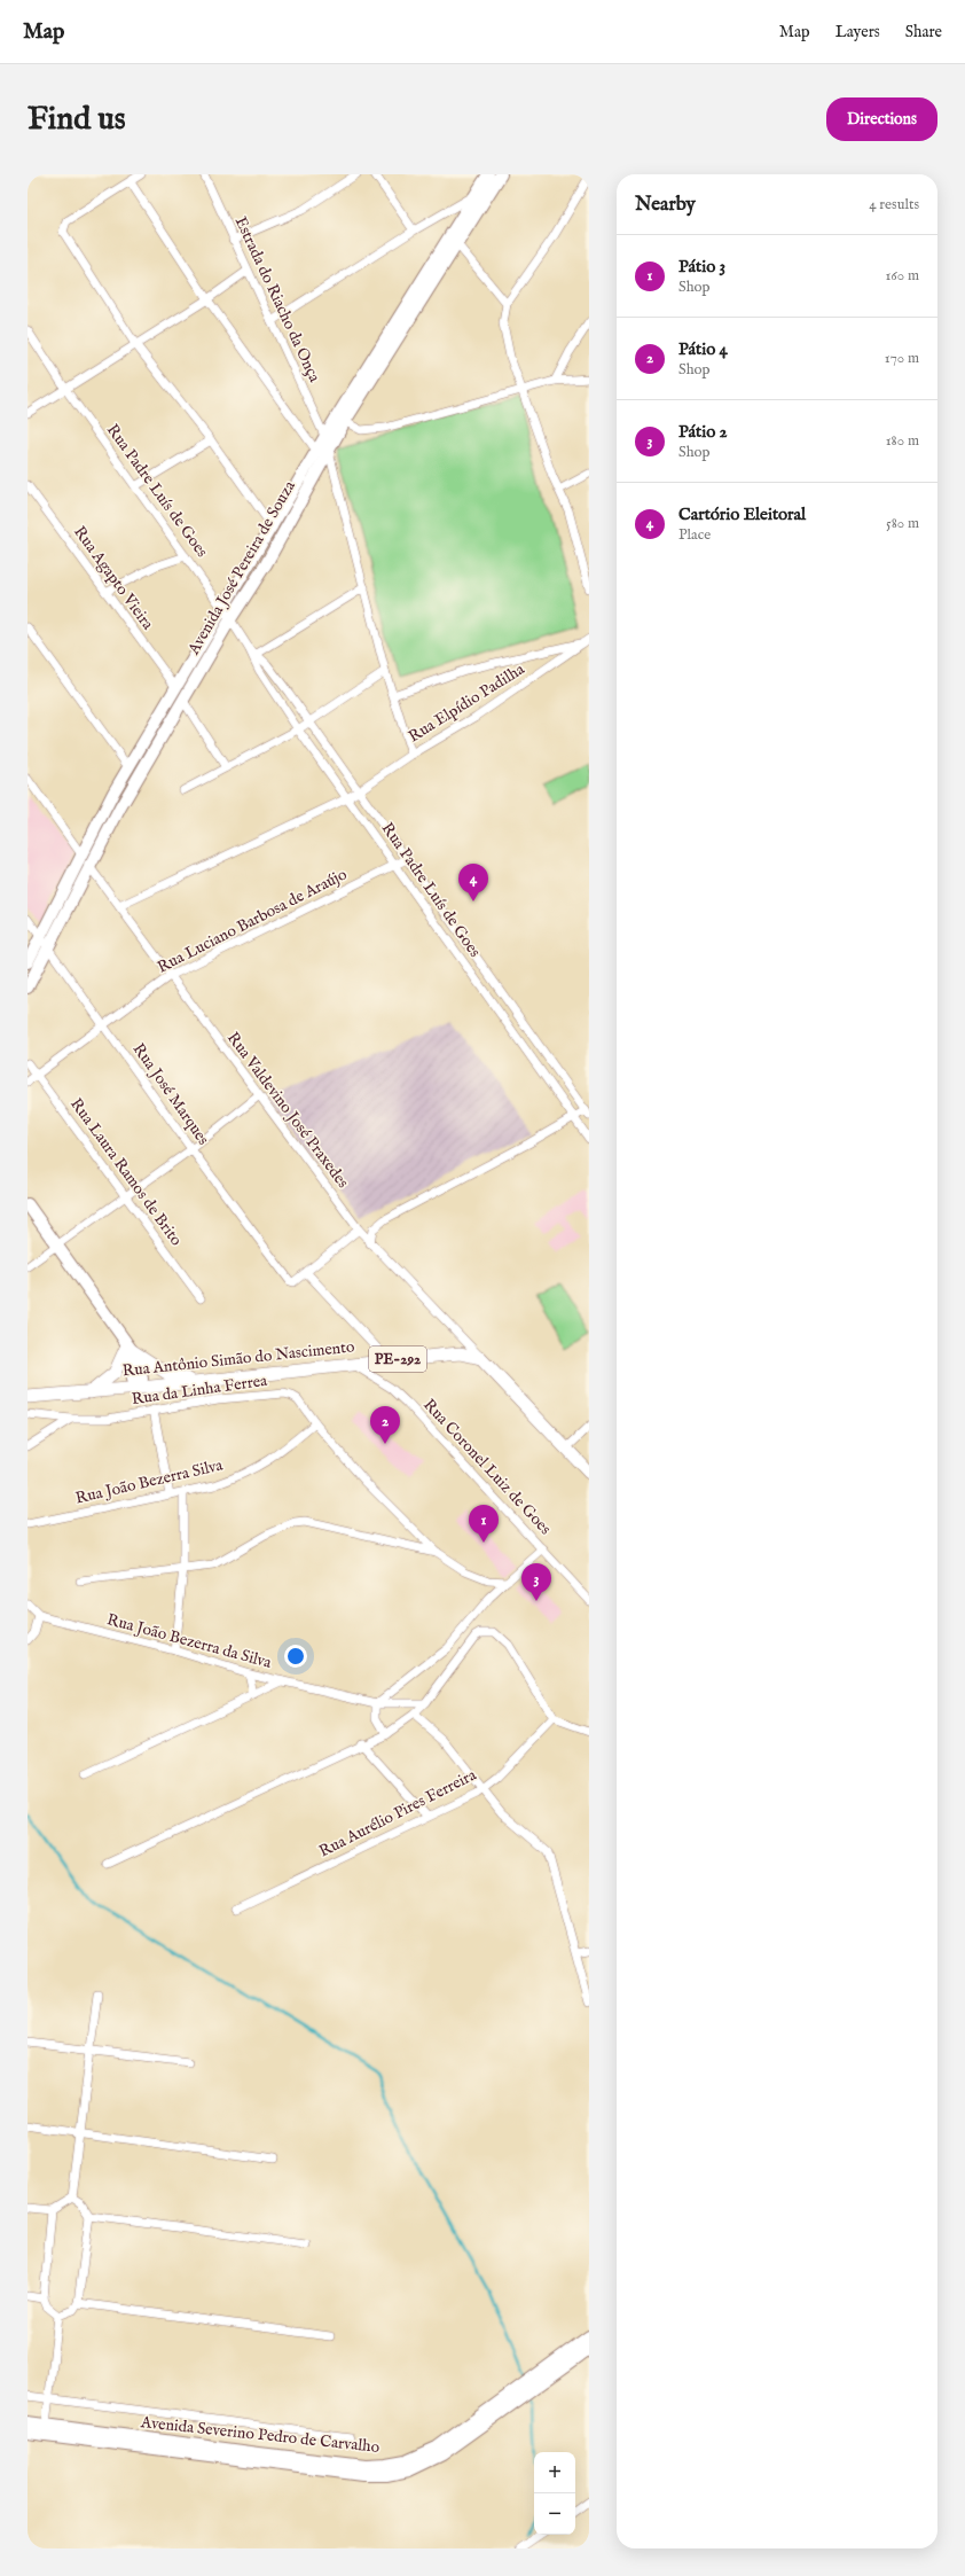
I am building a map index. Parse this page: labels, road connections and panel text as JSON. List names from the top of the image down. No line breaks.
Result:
{"streets":{"main road":["Rua Antônio Simão do Nascimento","PE-292"],"street":["Estrada do Riacho da Onça","Rua Padre Luís de Goes","Avenida José Pereira de Souza","Rua Agapto Vieira","Rua Elpídio Padilha","Rua Luciano Barbosa de Araújo","Rua José Marques","Rua Valdevino José Praxedes","Rua Laura Ramos de Brito","Rua da Linha Ferrea","Rua Coronel Luiz de Goes","Rua João Bezerra Silva","Rua João Bezerra da Silva","Rua Aurélio Pires Ferreira","Avenida Severino Pedro de Carvalho"]},"crossings":[["Estrada do Riacho da Onça","Avenida José Pereira de Souza"],["Estrada do Riacho da Onça","Rua Elpídio Padilha"],["Rua Padre Luís de Goes","Avenida José Pereira de Souza"],["Rua Padre Luís de Goes","Rua Elpídio Padilha"],["Rua Padre Luís de Goes","Rua Luciano Barbosa de Araújo"],["Avenida José Pereira de Souza","Rua Agapto Vieira"],["Avenida José Pereira de Souza","Rua José Marques"],["Avenida José Pereira de Souza","Rua Valdevino José Praxedes"],["Rua Elpídio Padilha","Rua Valdevino José Praxedes"],["Rua Luciano Barbosa de Araújo","Rua José Marques"],["Rua Luciano Barbosa de Araújo","Rua Valdevino José Praxedes"],["Rua Luciano Barbosa de Araújo","Rua Laura Ramos de Brito"],["Rua Valdevino José Praxedes","Rua Antônio Simão do Nascimento"],["Rua Antônio Simão do Nascimento","Rua Coronel Luiz de Goes"],["Rua da Linha Ferrea","Rua João Bezerra Silva"]],"page":{"header":"Map","nav":["Map","Layers","Share"],"buttons":"Directions","title":"Find us","heading":["Nearby","4 results"],"list":[{"mark":"1","name":"Pátio 3","note":"Shop","value":"160 m"},{"mark":"2","name":"Pátio 4","note":"Shop","value":"170 m"},{"mark":"3","name":"Pátio 2","note":"Shop","value":"180 m"},{"mark":"4","name":"Cartório Eleitoral","note":"Place","value":"580 m"}],"pins":["4","2","1","3"],"map_buttons":["+","−"]}}
